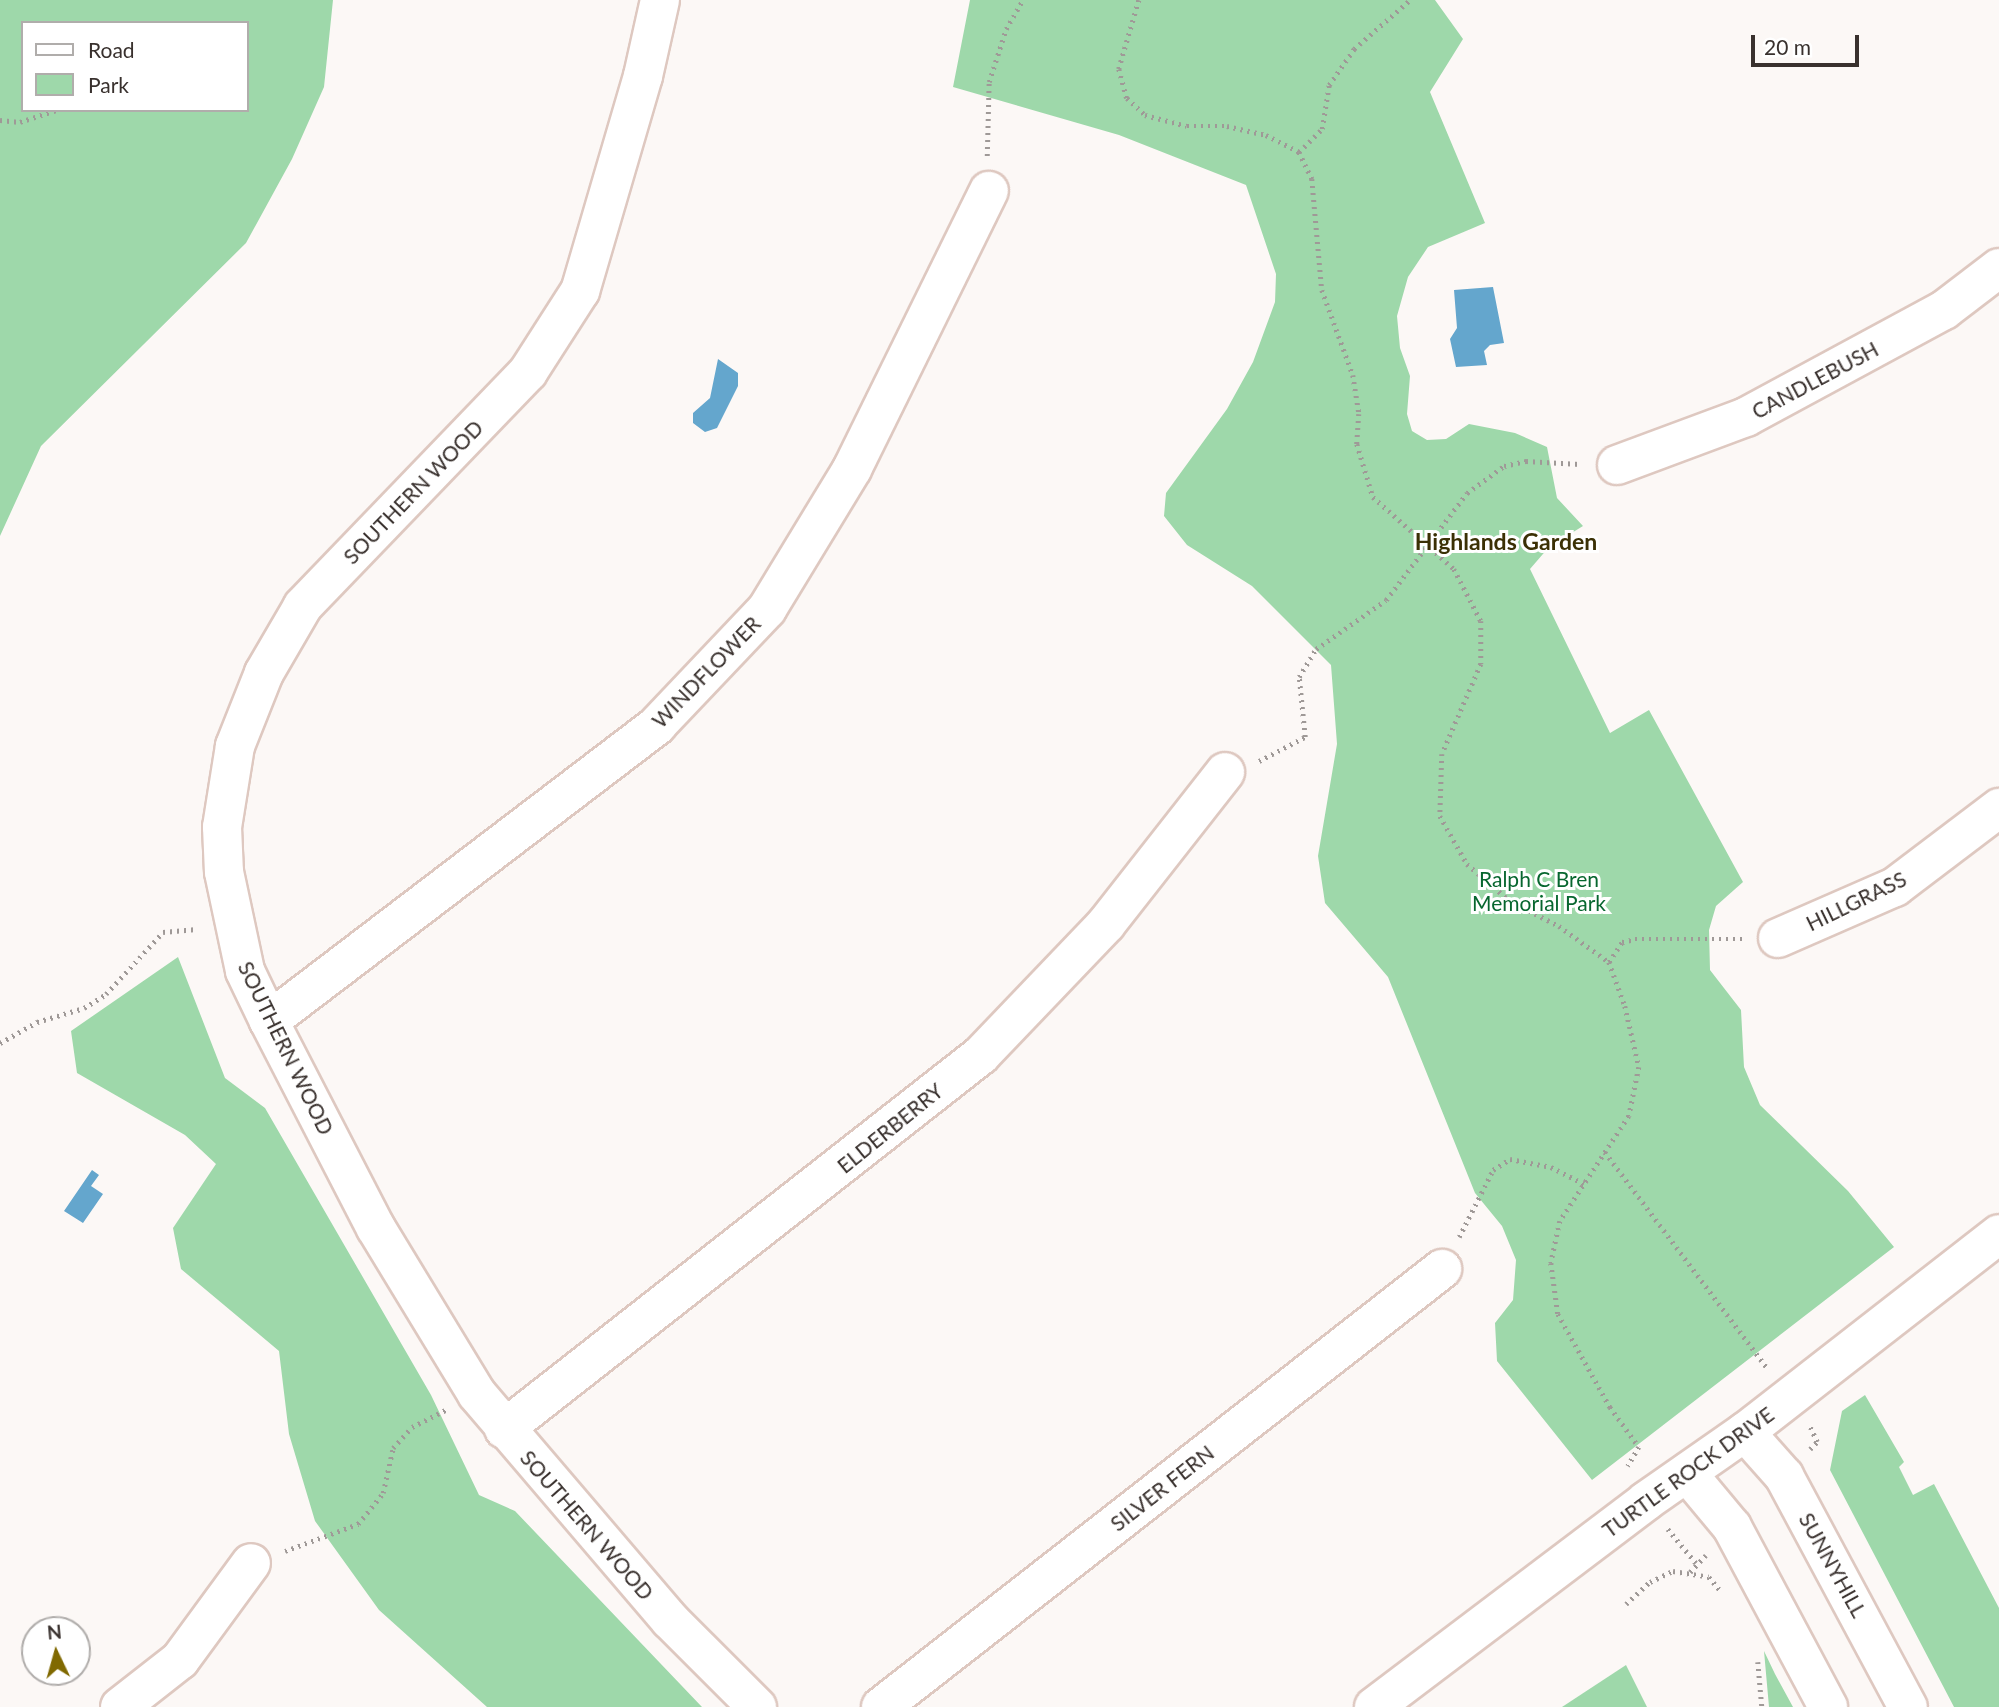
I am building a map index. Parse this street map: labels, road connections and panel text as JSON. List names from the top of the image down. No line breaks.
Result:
{"streets":{"street":["CANDLEBUSH","SOUTHERN WOOD","WINDFLOWER","HILLGRASS","ELDERBERRY","TURTLE ROCK DRIVE","SILVER FERN","SUNNYHILL"]},"crossings":[["SOUTHERN WOOD","WINDFLOWER"],["SOUTHERN WOOD","ELDERBERRY"],["TURTLE ROCK DRIVE","SUNNYHILL"]],"districts":["Highlands Garden"],"parks":["Ralph C Bren Memorial Park"],"legend":["Road","Park"],"scale_bar":"20 m","north":"top"}
